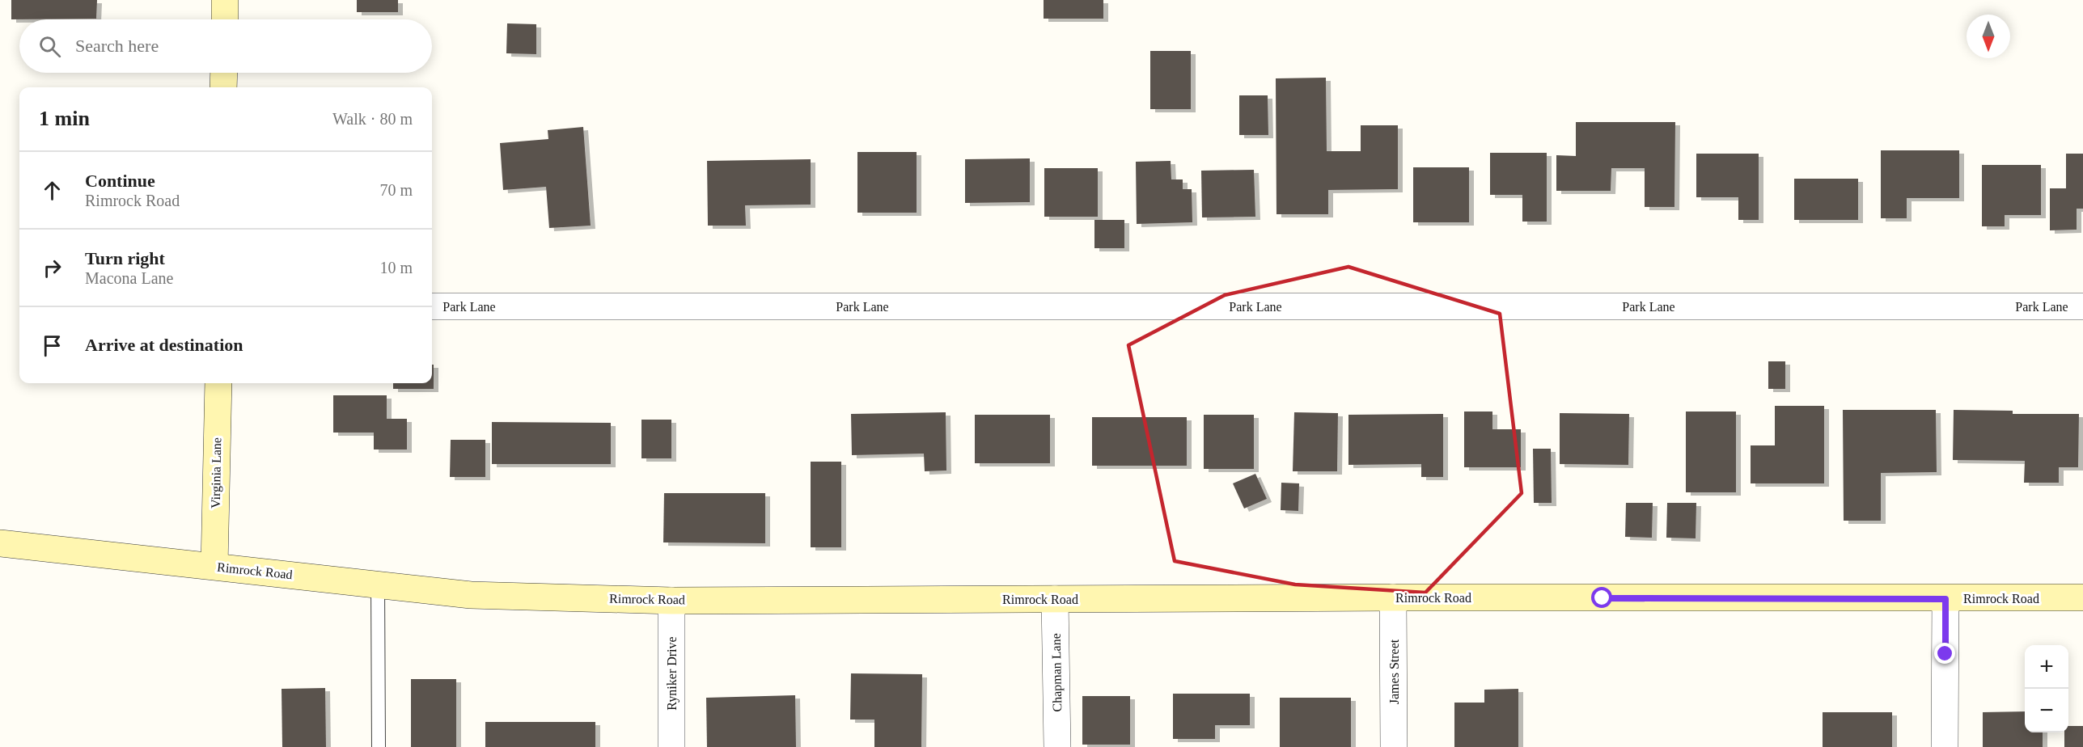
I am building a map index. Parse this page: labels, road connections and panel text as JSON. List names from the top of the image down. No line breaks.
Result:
{"streets":{"main road":["Virginia Lane","Rimrock Road"],"street":["Park Lane","James Street","Chapman Lane","Ryniker Drive"]},"crossings":[["Virginia Lane","Rimrock Road"],["Rimrock Road","James Street"],["Rimrock Road","Chapman Lane"],["Rimrock Road","Ryniker Drive"]],"north":"bottom","page":{"search":"Search here","heading":["1 min","Walk · 80 m"],"list":[["Continue","Rimrock Road","70 m"],["Turn right","Macona Lane","10 m"],"Arrive at destination"],"map_buttons":["+","−"]}}
